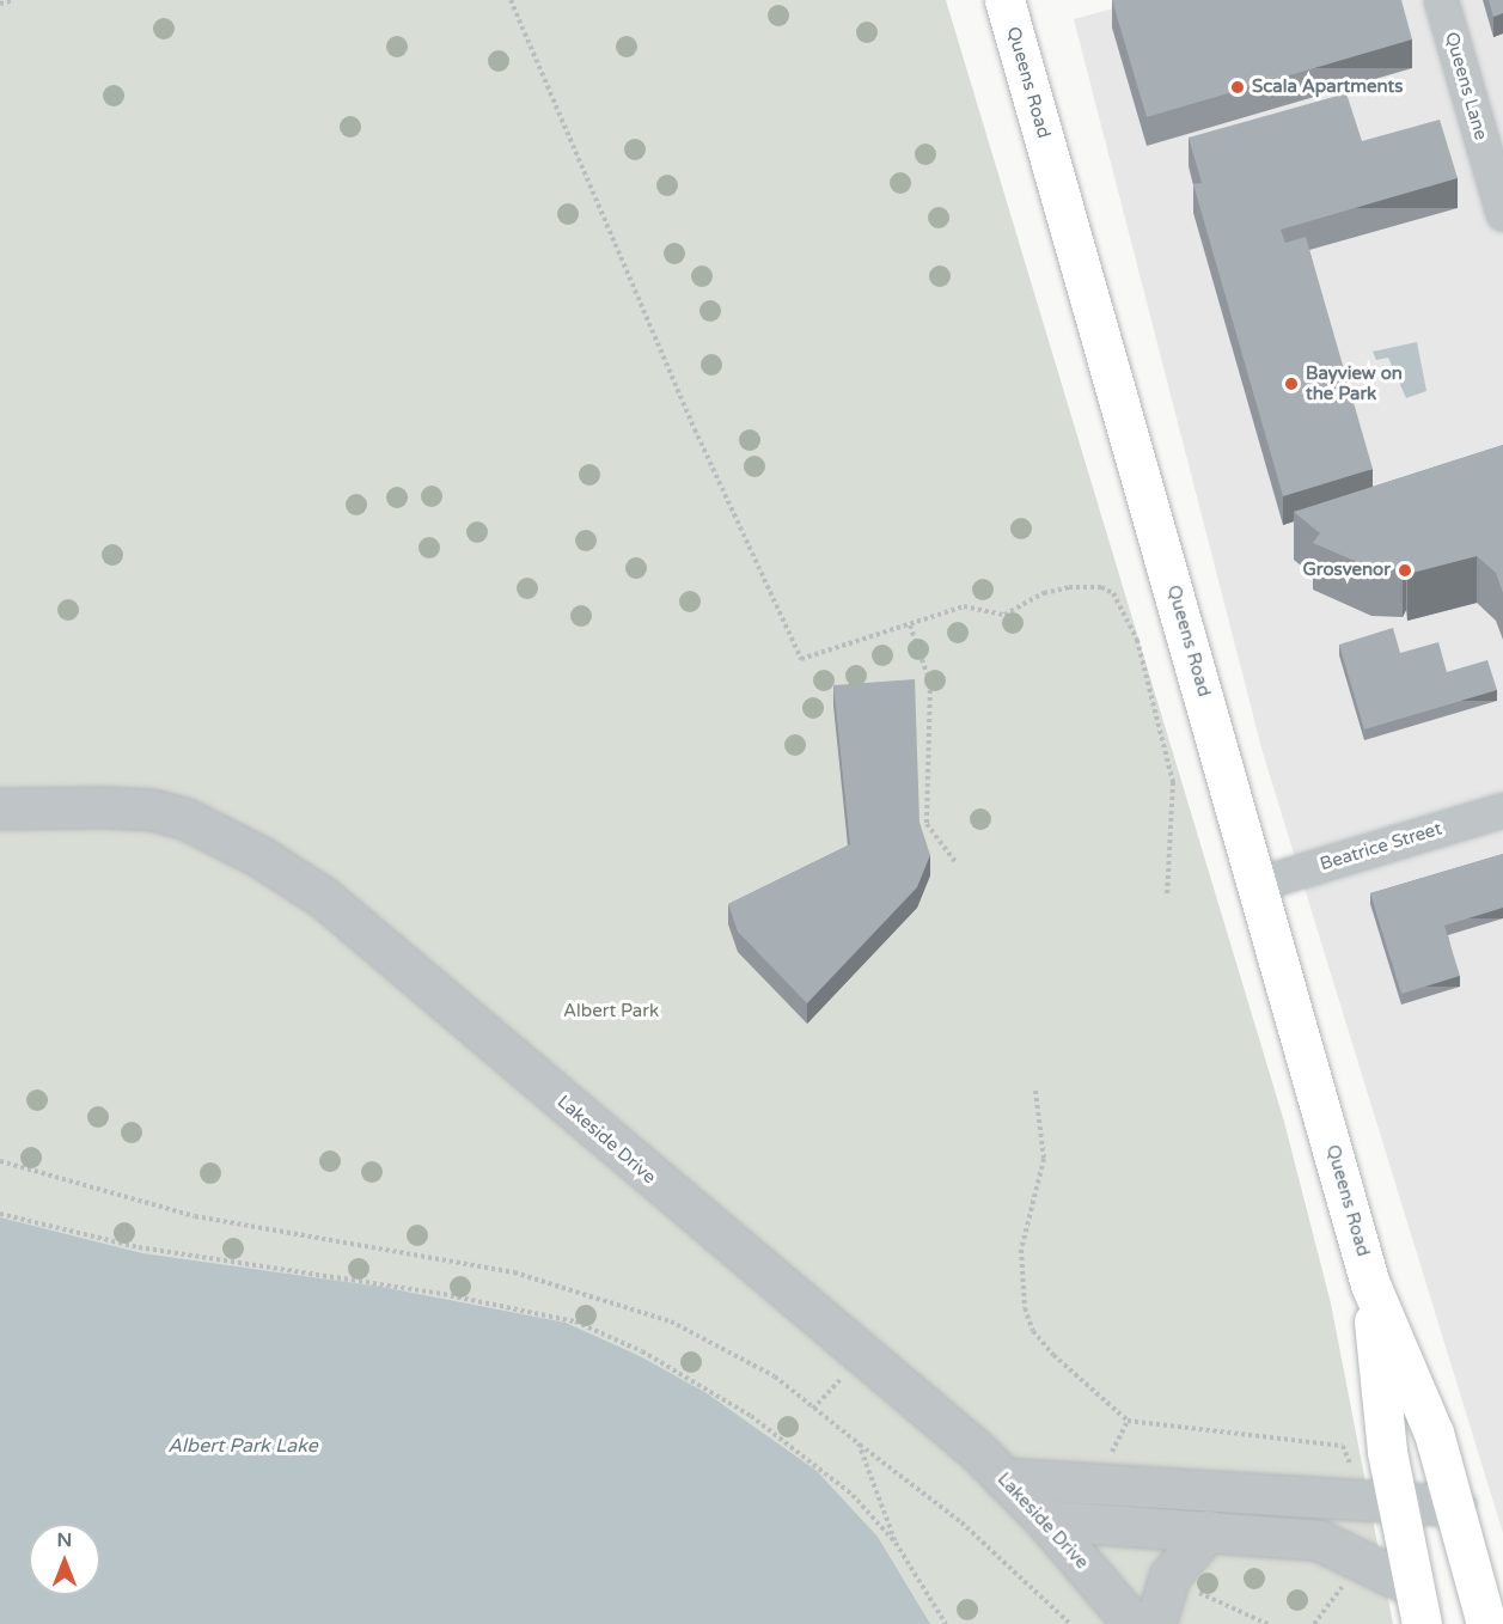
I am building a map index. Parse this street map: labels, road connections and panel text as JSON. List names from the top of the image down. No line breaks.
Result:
{"streets":{"highway":["Queens Road"],"street":["Queens Lane","Beatrice Street","Lakeside Drive"]},"crossings":[["Queens Road","Beatrice Street"]],"water":["Albert Park Lake"],"parks":["Albert Park"],"places":["Scala Apartments","Bayview on the Park","Grosvenor"],"north":"top"}
